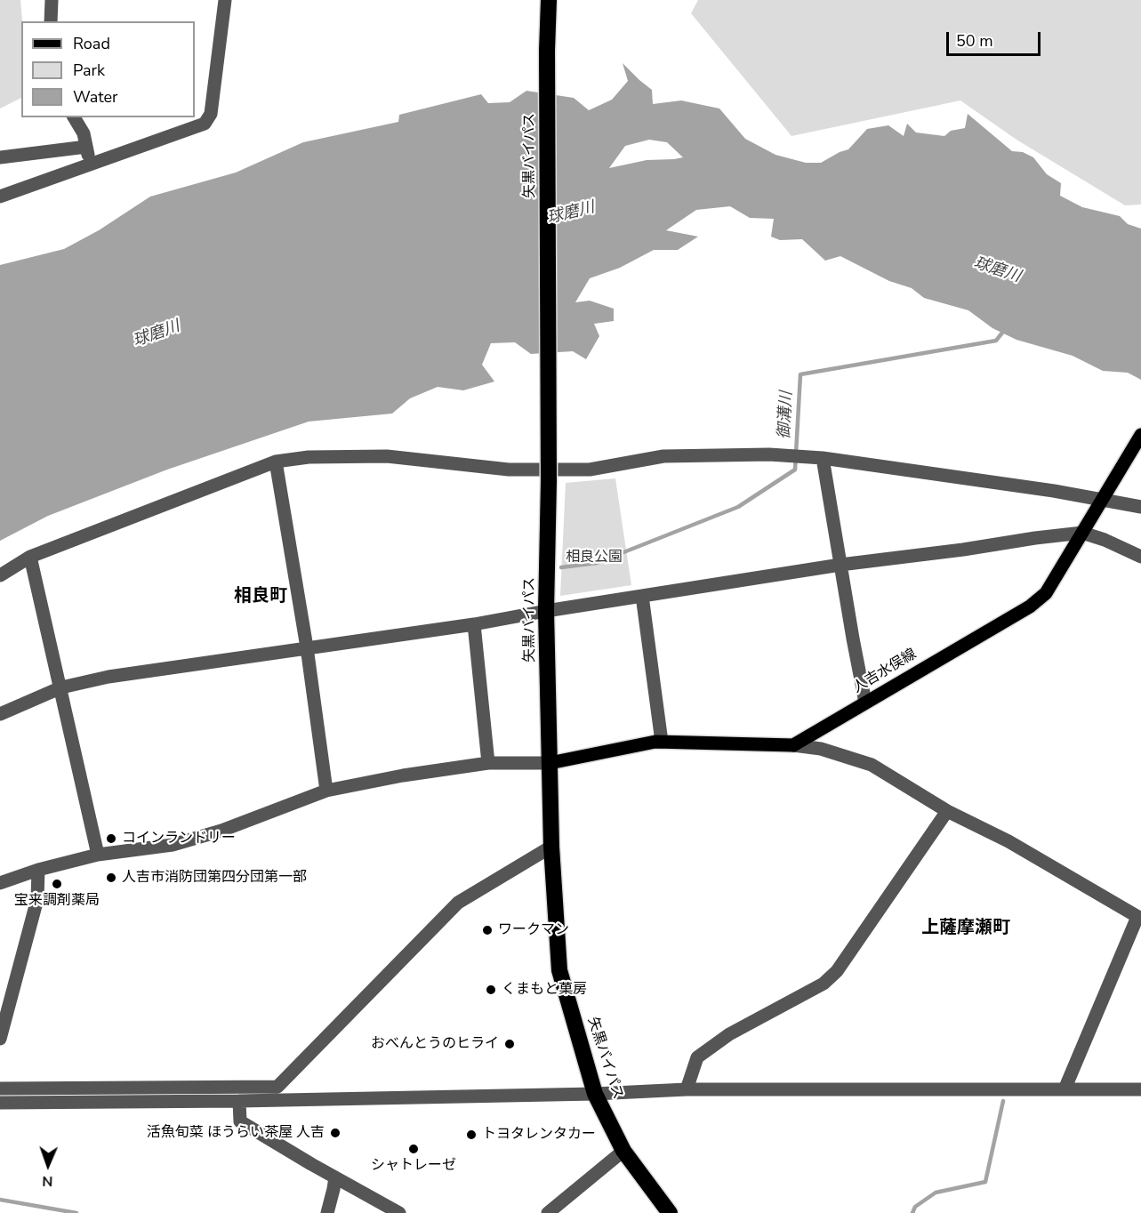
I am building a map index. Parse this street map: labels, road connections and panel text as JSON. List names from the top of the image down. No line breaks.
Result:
{"streets":{"highway":["矢黒バイパス"],"main road":["人吉水俣線"]},"districts":["相良町","上薩摩瀬町"],"water":["球磨川","御溝川"],"parks":["相良公園"],"places":["コインランドリー","人吉市消防団第四分団第一部","宝来調剤薬局","ワークマン","くまもと菓房","おべんとうのヒライ","活魚旬菜 ほうらい茶屋 人吉","トヨタレンタカー","シャトレーゼ"],"legend":["Road","Park","Water"],"scale_bar":"50 m","north":"bottom"}
